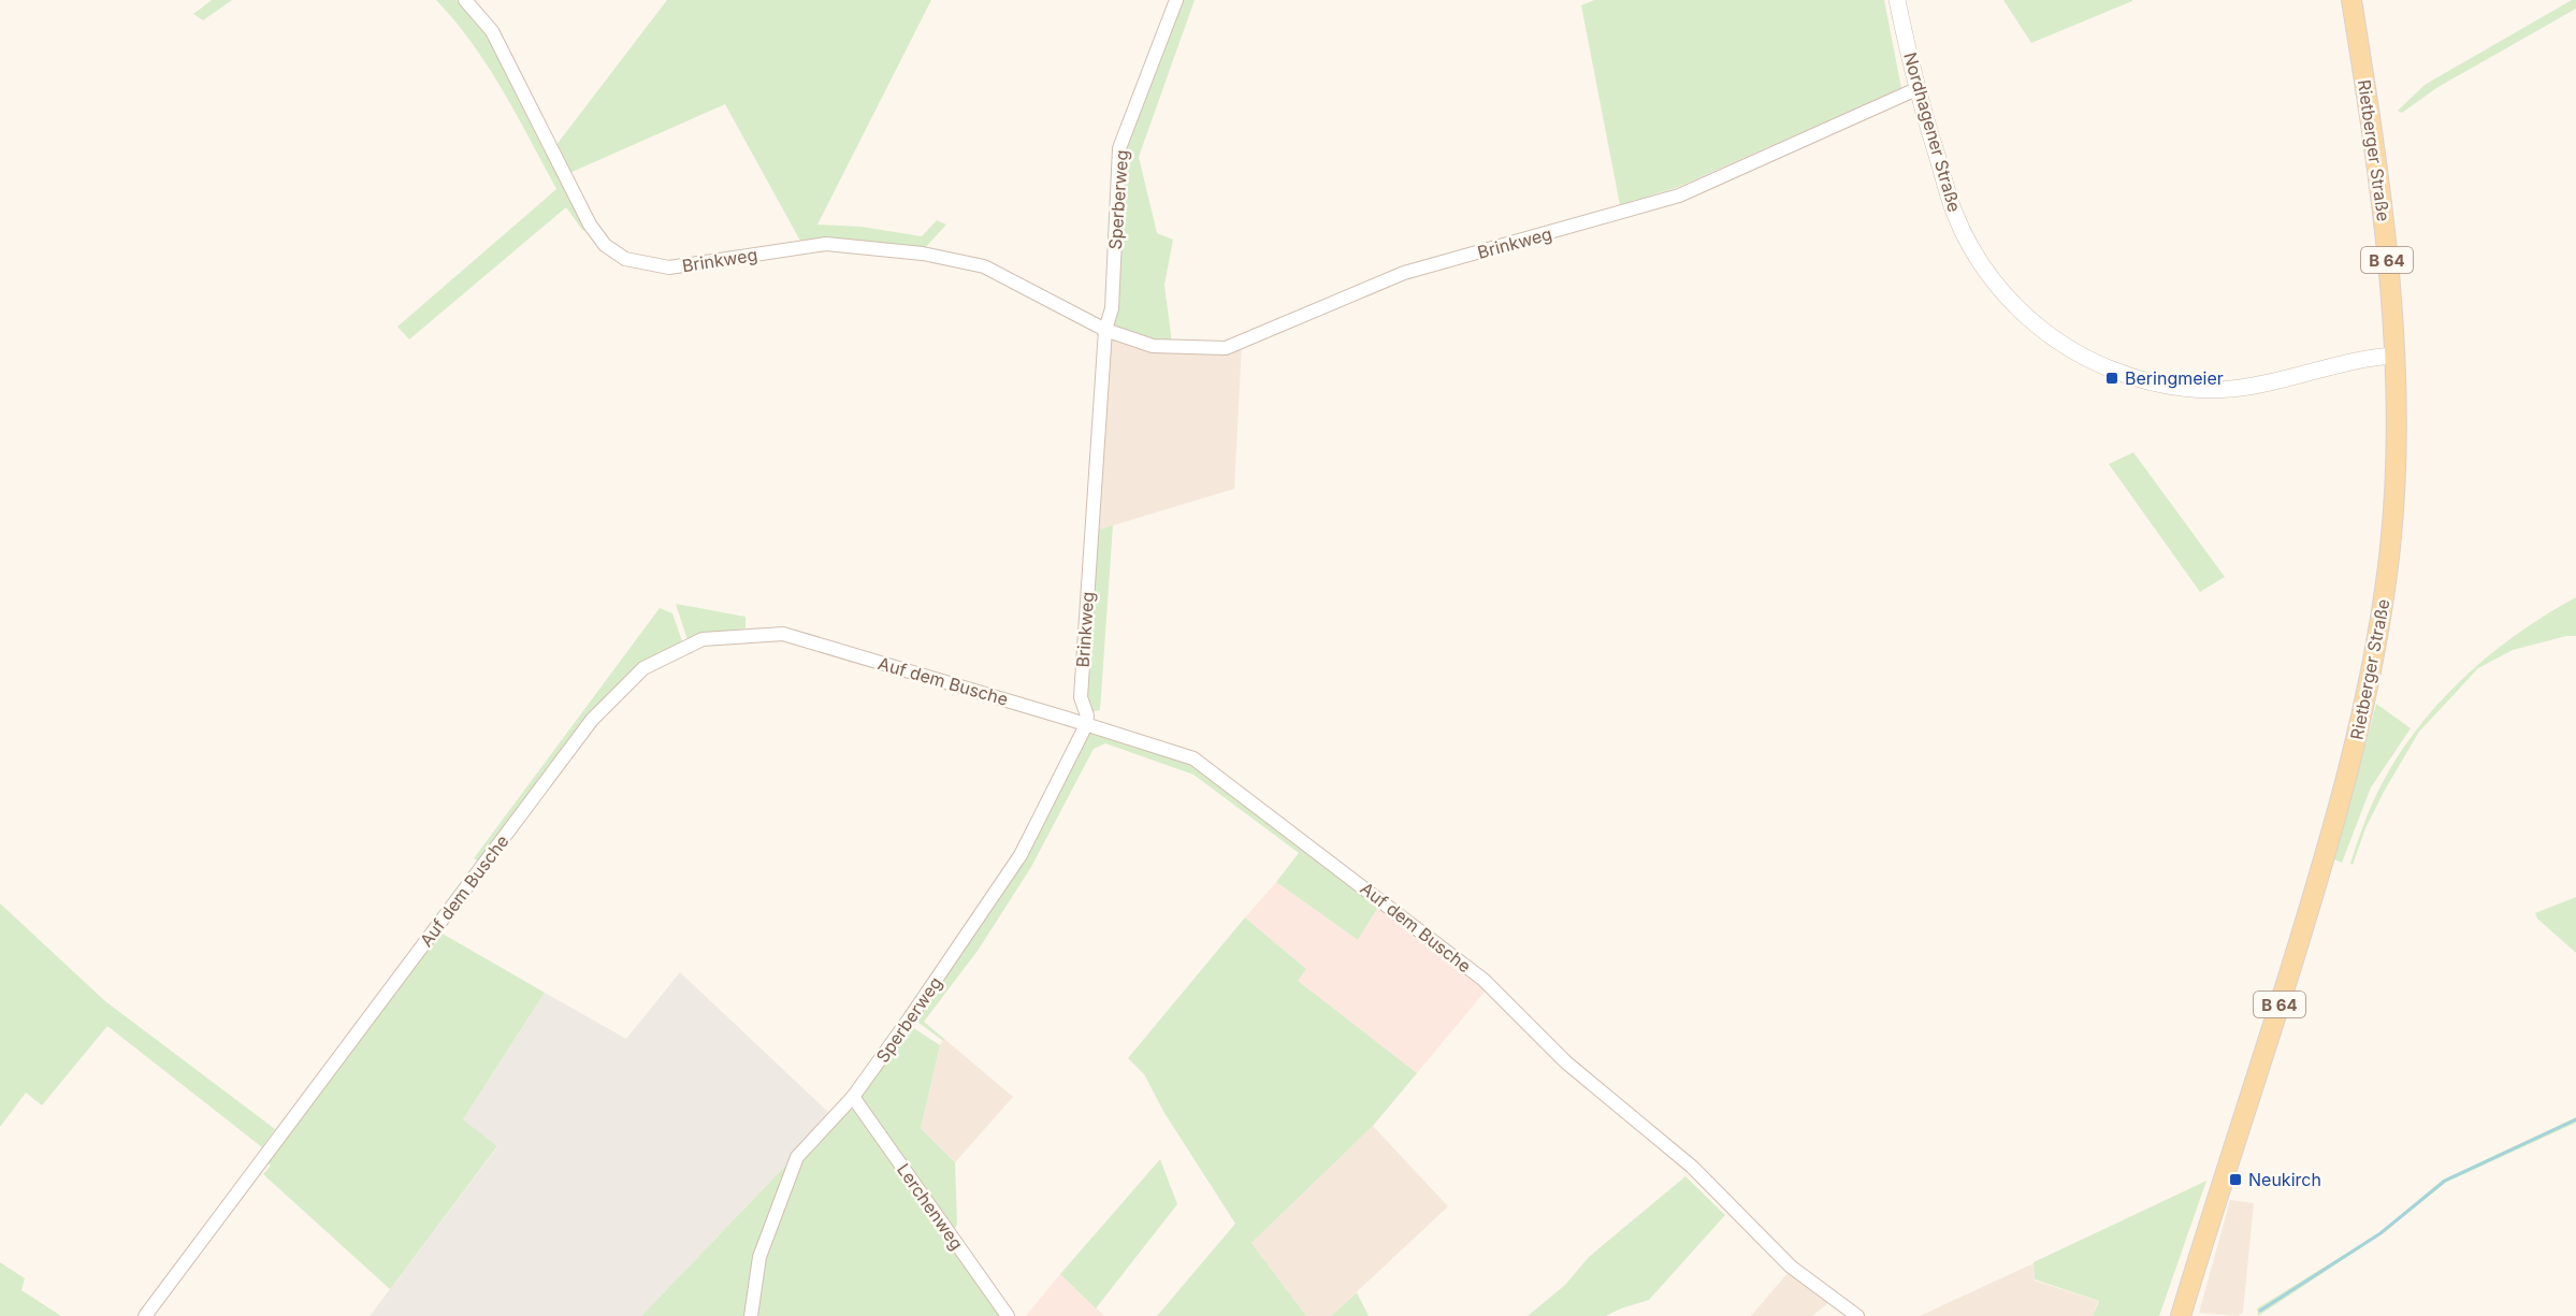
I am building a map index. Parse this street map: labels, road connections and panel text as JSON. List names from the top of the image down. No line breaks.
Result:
{"streets":{"main road":["Rietberger Straße","B 64"],"street":["Nordhagener Straße","Sperberweg","Brinkweg","Auf dem Busche","Lerchenweg"]},"crossings":[["Nordhagener Straße","Rietberger Straße"],["Nordhagener Straße","Brinkweg"],["Sperberweg","Brinkweg"],["Sperberweg","Auf dem Busche"],["Sperberweg","Lerchenweg"],["Brinkweg","Auf dem Busche"]],"places":{"transit":["Beringmeier","Neukirch"]}}
